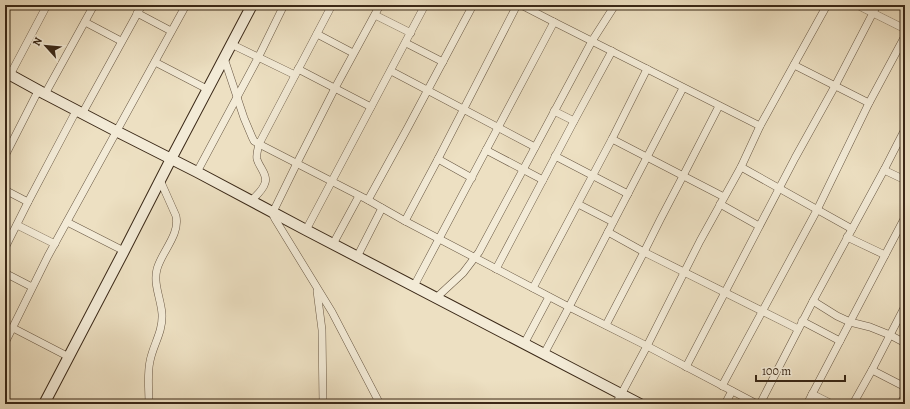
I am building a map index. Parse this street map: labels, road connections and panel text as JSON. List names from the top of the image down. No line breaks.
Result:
{"scale_bar":"100 m","north":"top left"}
